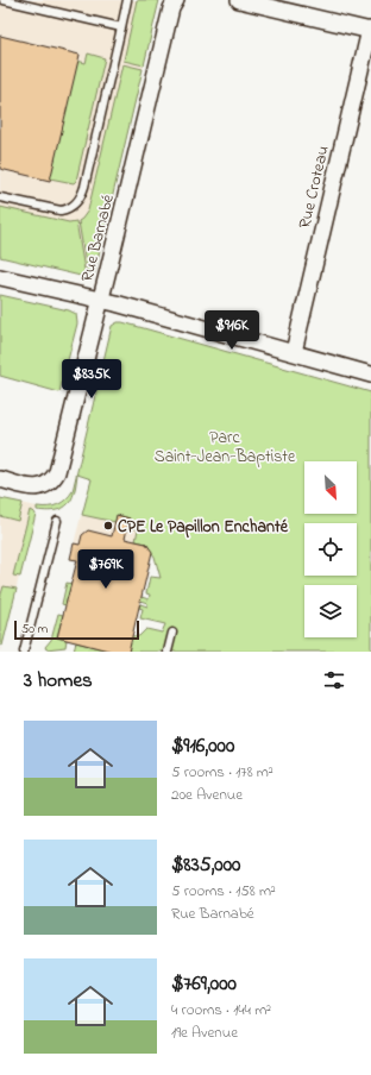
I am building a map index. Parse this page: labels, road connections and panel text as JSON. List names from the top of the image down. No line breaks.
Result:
{"streets":{"street":["Rue Croteau","Rue Barnabé"]},"parks":["Parc Saint-Jean-Baptiste"],"places":["CPE Le Papillon Enchanté"],"scale_bar":"50 m","north":"bottom right","page":{"price":["$916K","$835K","$769K"],"scale":"50 m","heading":"3 homes","list":[{"name":"$916,000","note":"5 rooms · 178 m² · 20e Avenue"},{"name":"$835,000","note":"5 rooms · 158 m² · Rue Barnabé"},{"name":"$769,000","note":"4 rooms · 144 m² · 19e Avenue"}]}}
